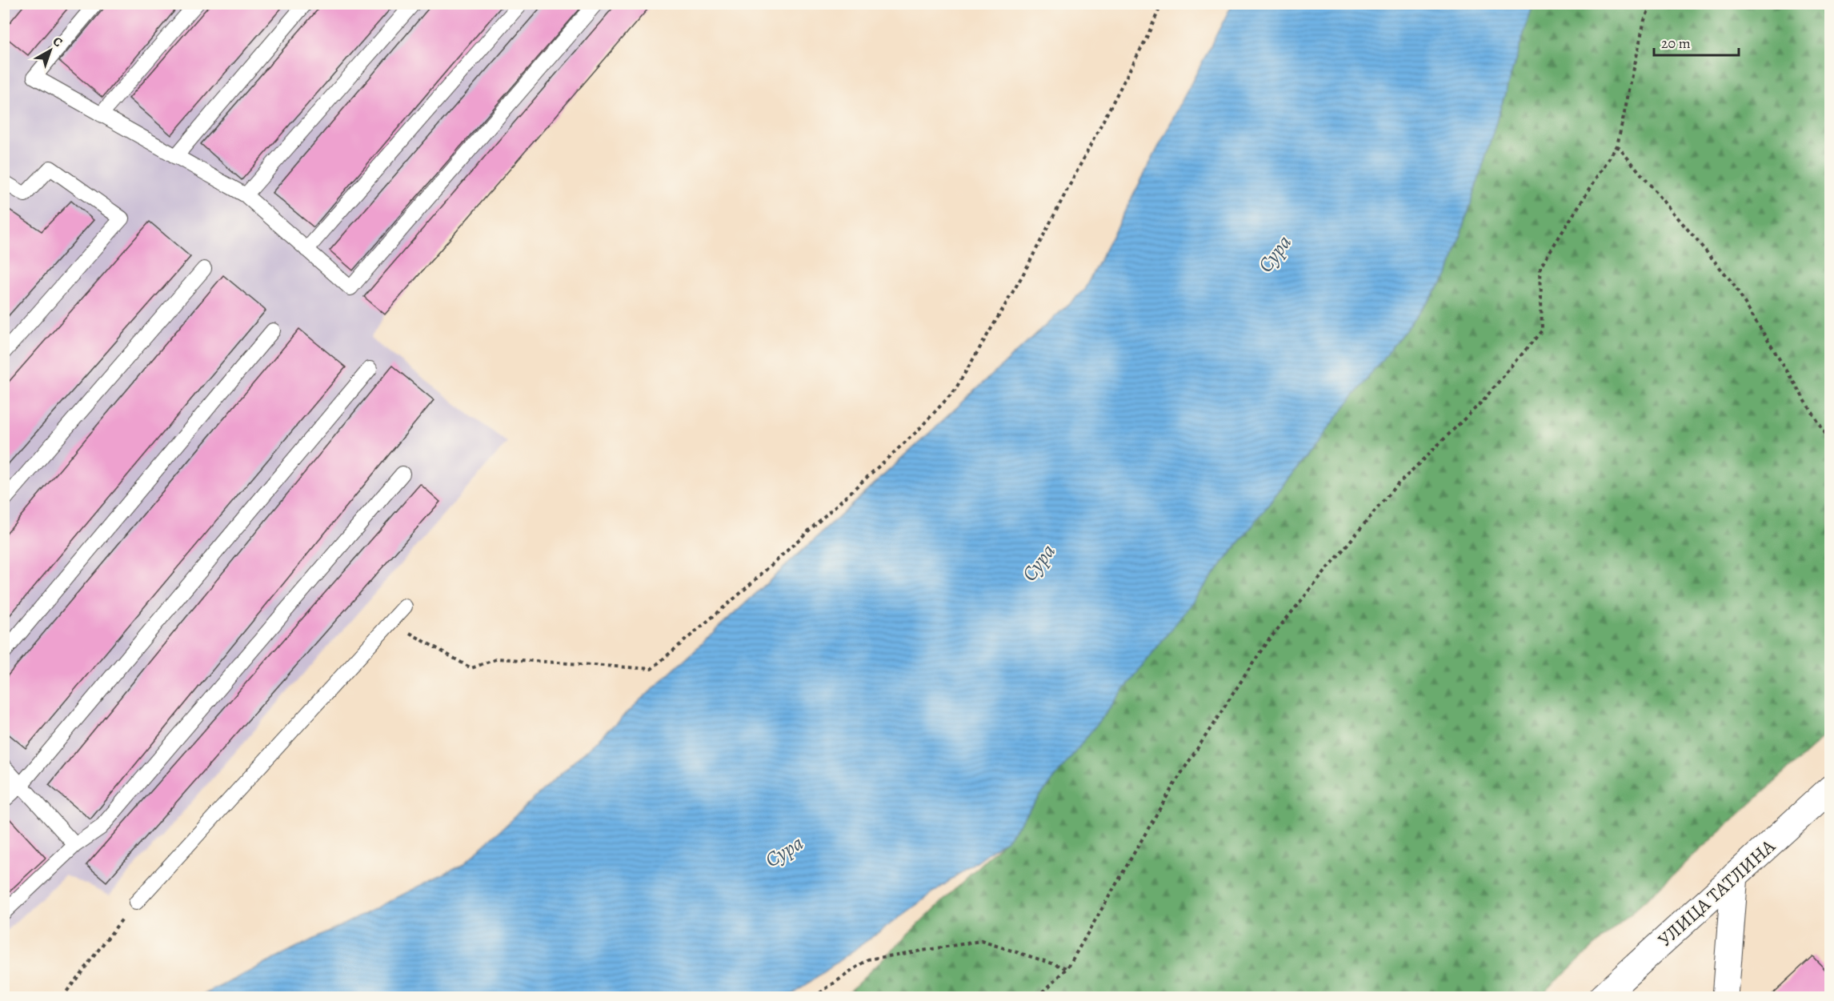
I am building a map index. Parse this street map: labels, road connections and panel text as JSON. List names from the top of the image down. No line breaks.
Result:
{"streets":{"street":["УЛИЦА ТАТЛИНА"]},"water":["Сура"],"scale_bar":"20 m","north":"top right"}
